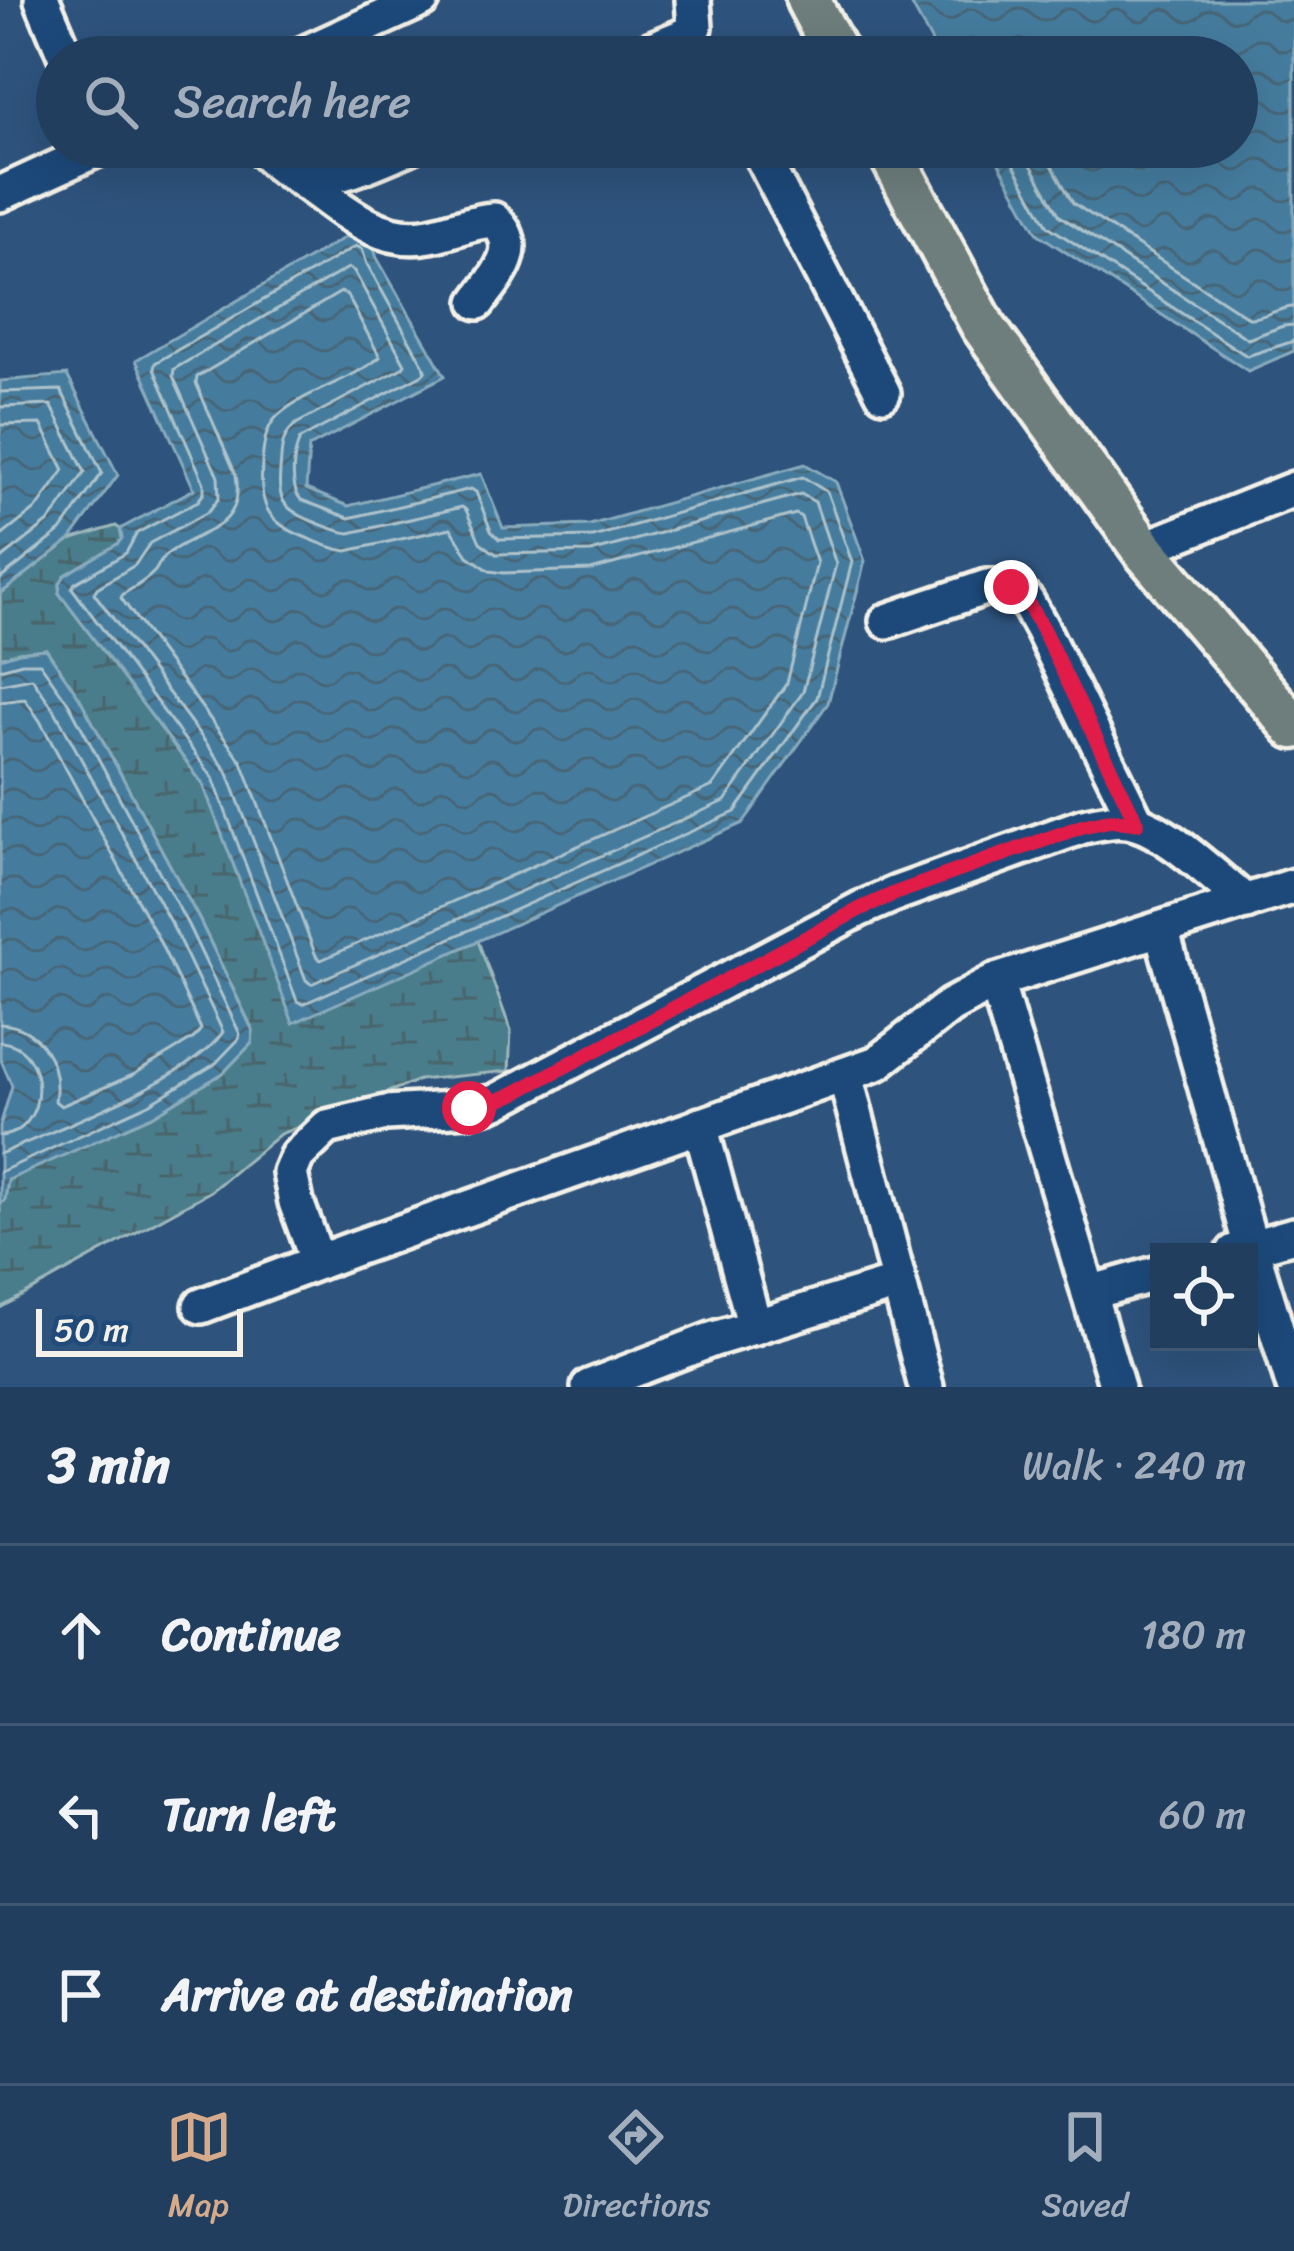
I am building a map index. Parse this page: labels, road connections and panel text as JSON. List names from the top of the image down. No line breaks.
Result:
{"scale_bar":"50 m","page":{"search":"Search here","scale":"50 m","heading":["3 min","Walk · 240 m"],"list":[["Continue","180 m"],["Turn left","60 m"],"Arrive at destination"],"nav":["Map","Directions","Saved"]}}
